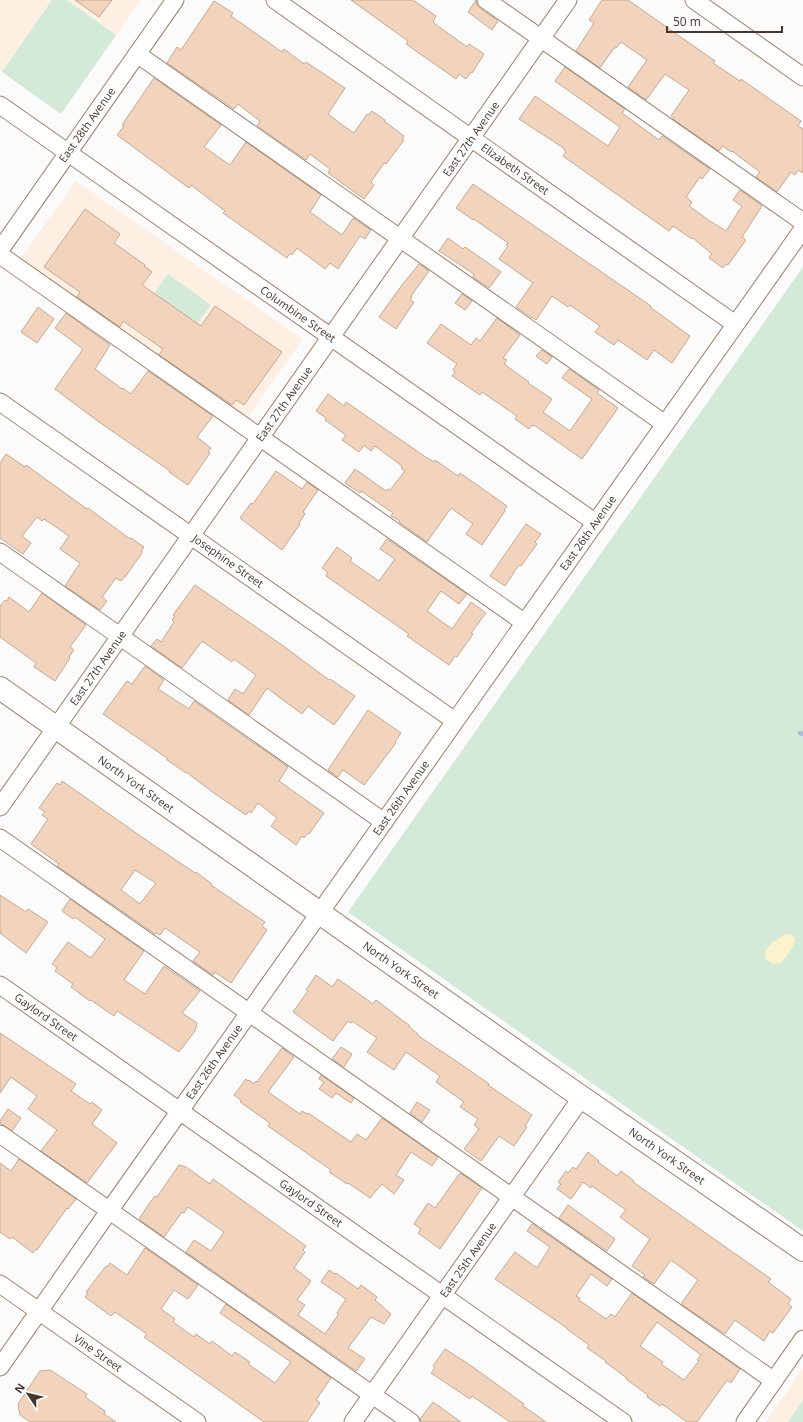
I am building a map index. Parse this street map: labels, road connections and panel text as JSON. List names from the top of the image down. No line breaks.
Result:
{"streets":{"main road":["North York Street"],"street":["East 28th Avenue","East 27th Avenue","Elizabeth Street","Columbine Street","East 26th Avenue","Josephine Street","Gaylord Street","East 25th Avenue","Vine Street"]},"crossings":[["East 28th Avenue","Columbine Street"],["East 27th Avenue","Elizabeth Street"],["East 27th Avenue","Columbine Street"],["East 27th Avenue","Josephine Street"],["East 27th Avenue","North York Street"],["Elizabeth Street","East 26th Avenue"],["Columbine Street","East 26th Avenue"],["East 26th Avenue","Josephine Street"],["East 26th Avenue","North York Street"],["East 26th Avenue","Gaylord Street"],["East 26th Avenue","Vine Street"],["North York Street","East 25th Avenue"],["Gaylord Street","East 25th Avenue"]],"scale_bar":"50 m","north":"top left"}
